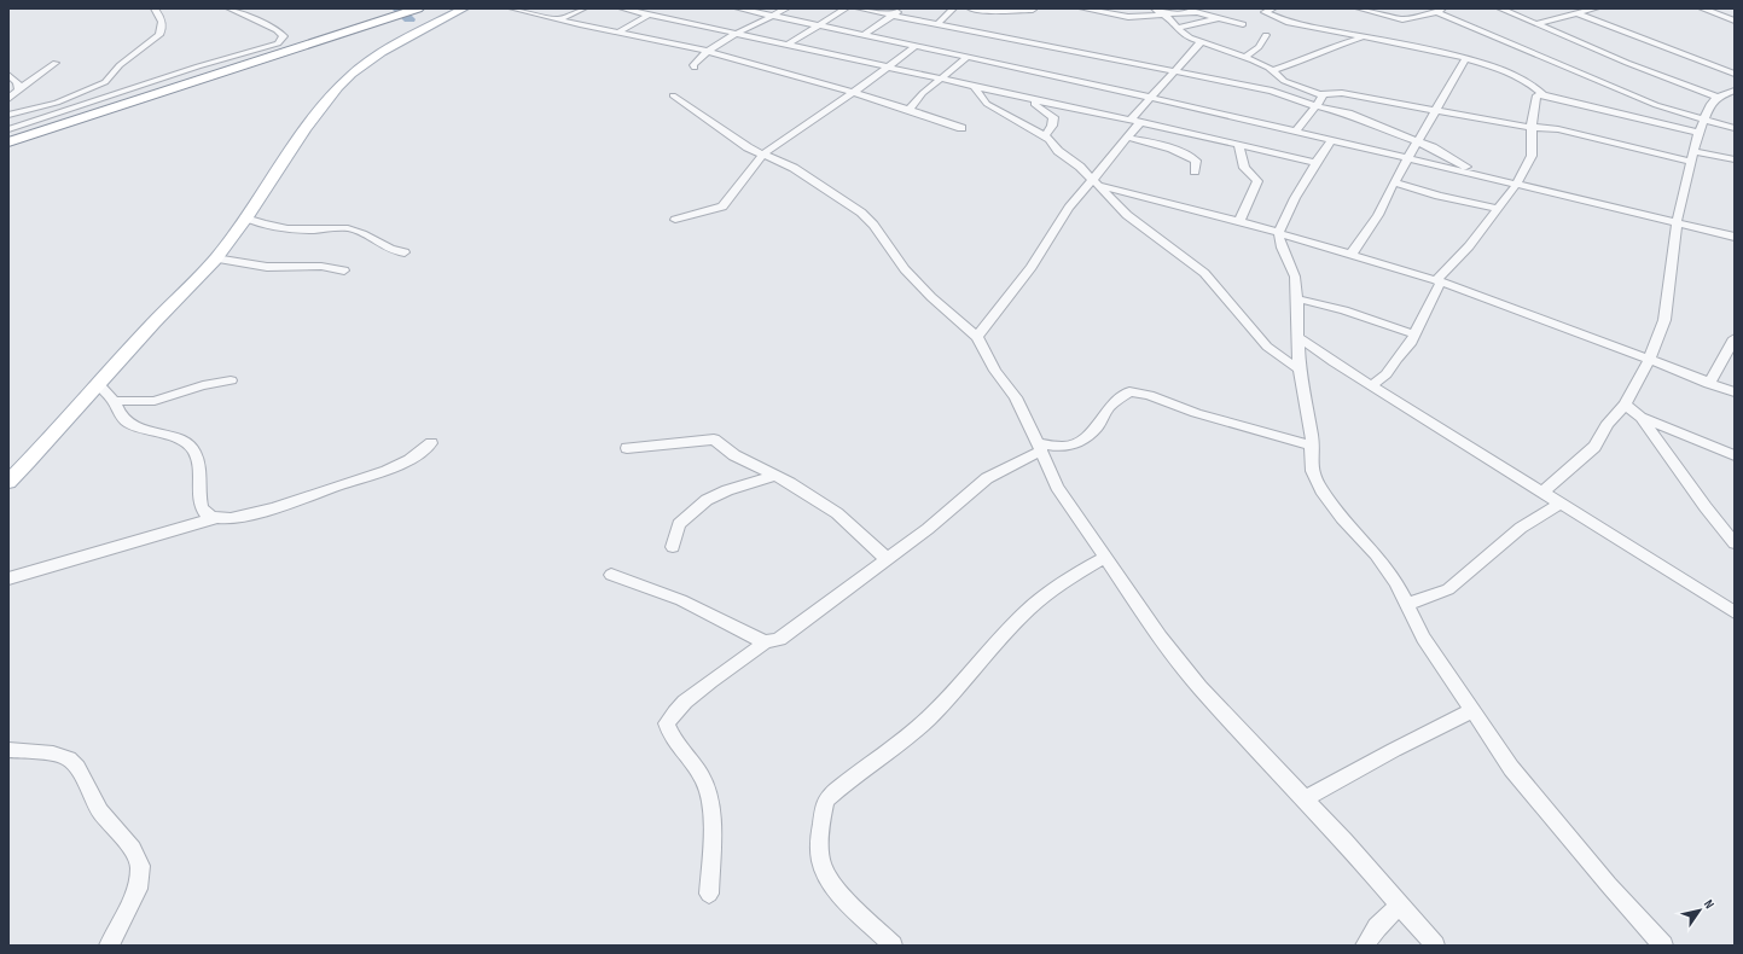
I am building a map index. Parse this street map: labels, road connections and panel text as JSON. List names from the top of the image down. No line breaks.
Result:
{"north":"top right"}
